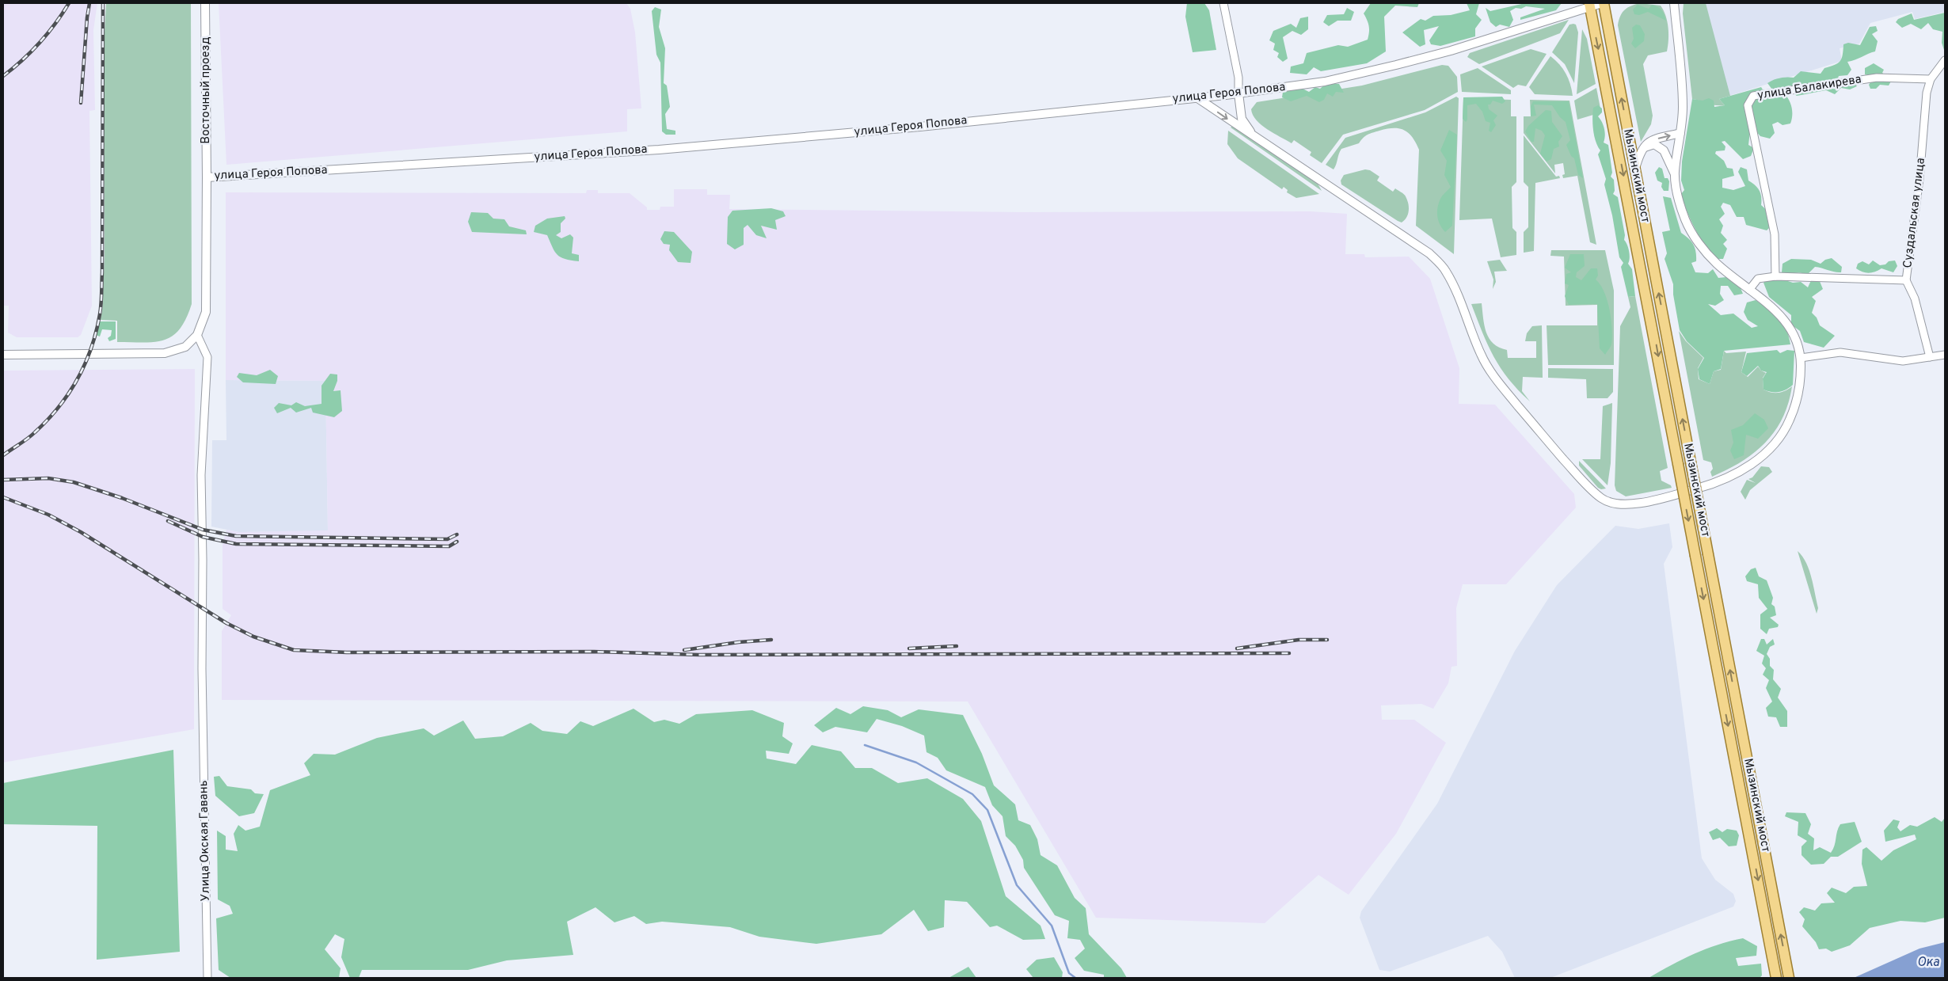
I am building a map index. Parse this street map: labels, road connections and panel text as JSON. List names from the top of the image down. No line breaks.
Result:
{"streets":{"main road":["Мызинский мост"],"street":["улица Балакирева","Восточный проезд","улица Героя Попова","Суздальская улица","Улица Окская Гавань"]},"crossings":[["улица Балакирева","Суздальская улица"],["Восточный проезд","улица Героя Попова"],["Восточный проезд","Улица Окская Гавань"],["улица Героя Попова","Мызинский мост"]],"water":["Ока"]}
